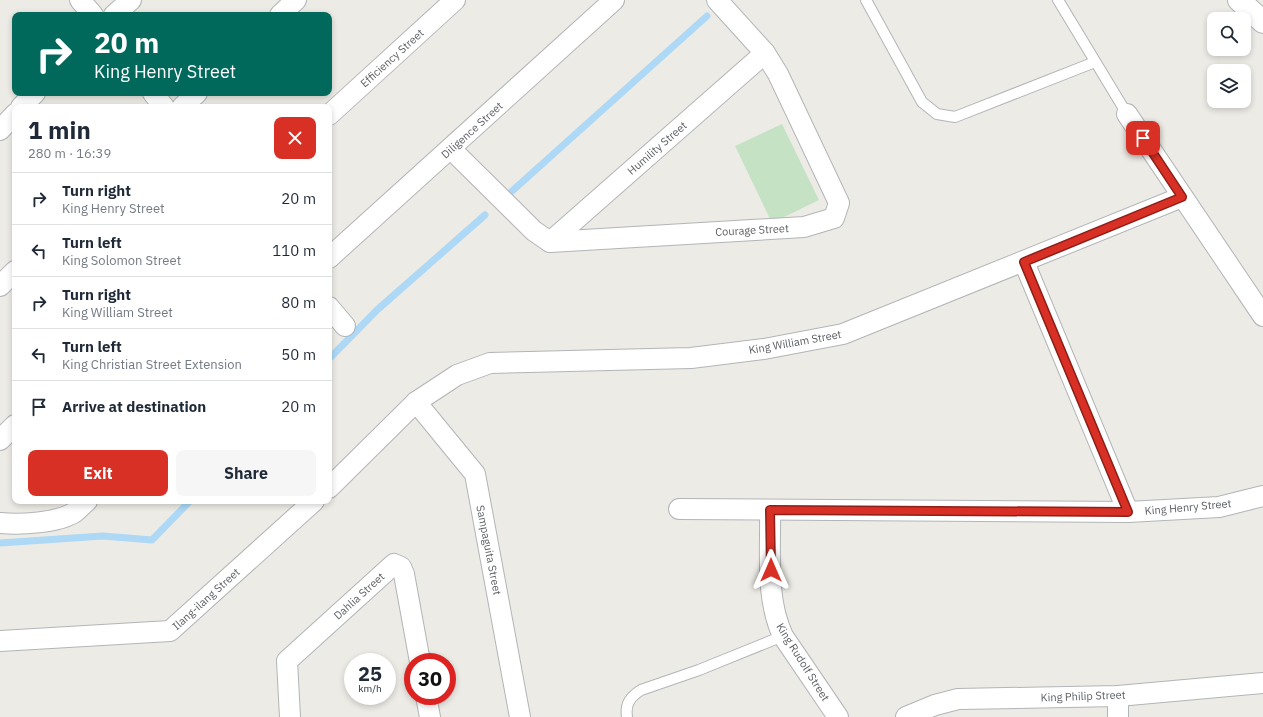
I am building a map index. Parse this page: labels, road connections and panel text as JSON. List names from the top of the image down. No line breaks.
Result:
{"streets":{"street":["Efficiency Street","Diligence Street","Humility Street","Courage Street","King William Street","King Henry Street","Sampaguita Street","Dahlia Street","Ilang-ilang Street","King Rudolf Street","King Philip Street"]},"crossings":[["Humility Street","Courage Street"],["King William Street","Sampaguita Street"],["King Henry Street","King Rudolf Street"]],"page":{"turn":["20 m","King Henry Street"],"heading":["1 min","280 m · 16:39"],"list":[{"name":"Turn right","note":"King Henry Street","value":"20 m"},{"name":"Turn left","note":"King Solomon Street","value":"110 m"},{"name":"Turn right","note":"King William Street","value":"80 m"},{"name":"Turn left","note":"King Christian Street Extension","value":"50 m"},{"name":"Arrive at destination","value":"20 m"}],"buttons":["Exit","Share"],"speed":"25 km/h","limit":"30"}}
